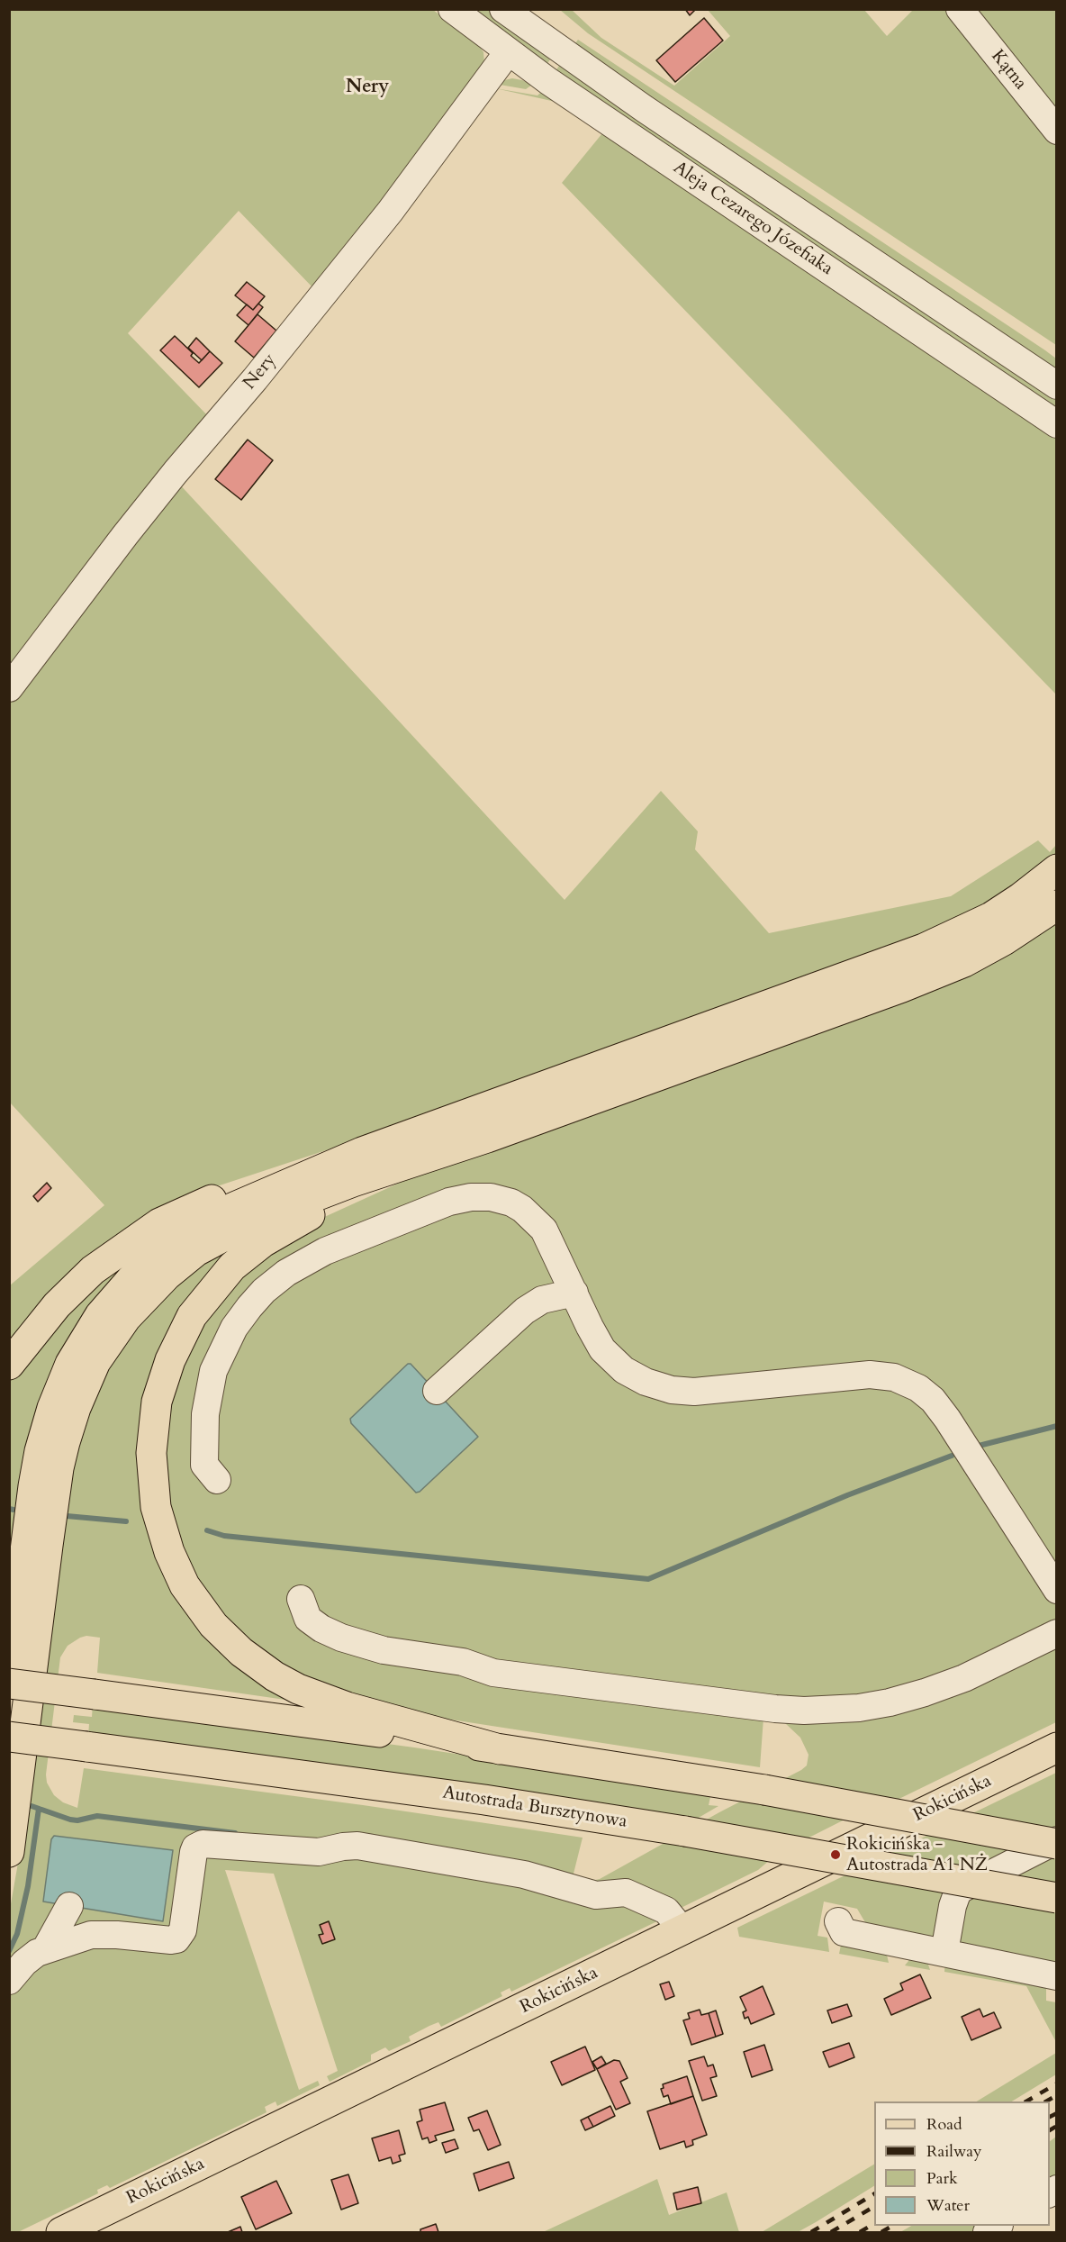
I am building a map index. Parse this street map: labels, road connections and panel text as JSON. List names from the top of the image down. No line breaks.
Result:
{"streets":{"main road":["Rokicińska","Autostrada Bursztynowa"],"street":["Kątna","Aleja Cezarego Józefiaka","Nery"]},"crossings":[["Aleja Cezarego Józefiaka","Nery"]],"districts":["Nery"],"places":["Rokicińska - Autostrada A1 NŻ"],"legend":["Road","Railway","Park","Water"]}
